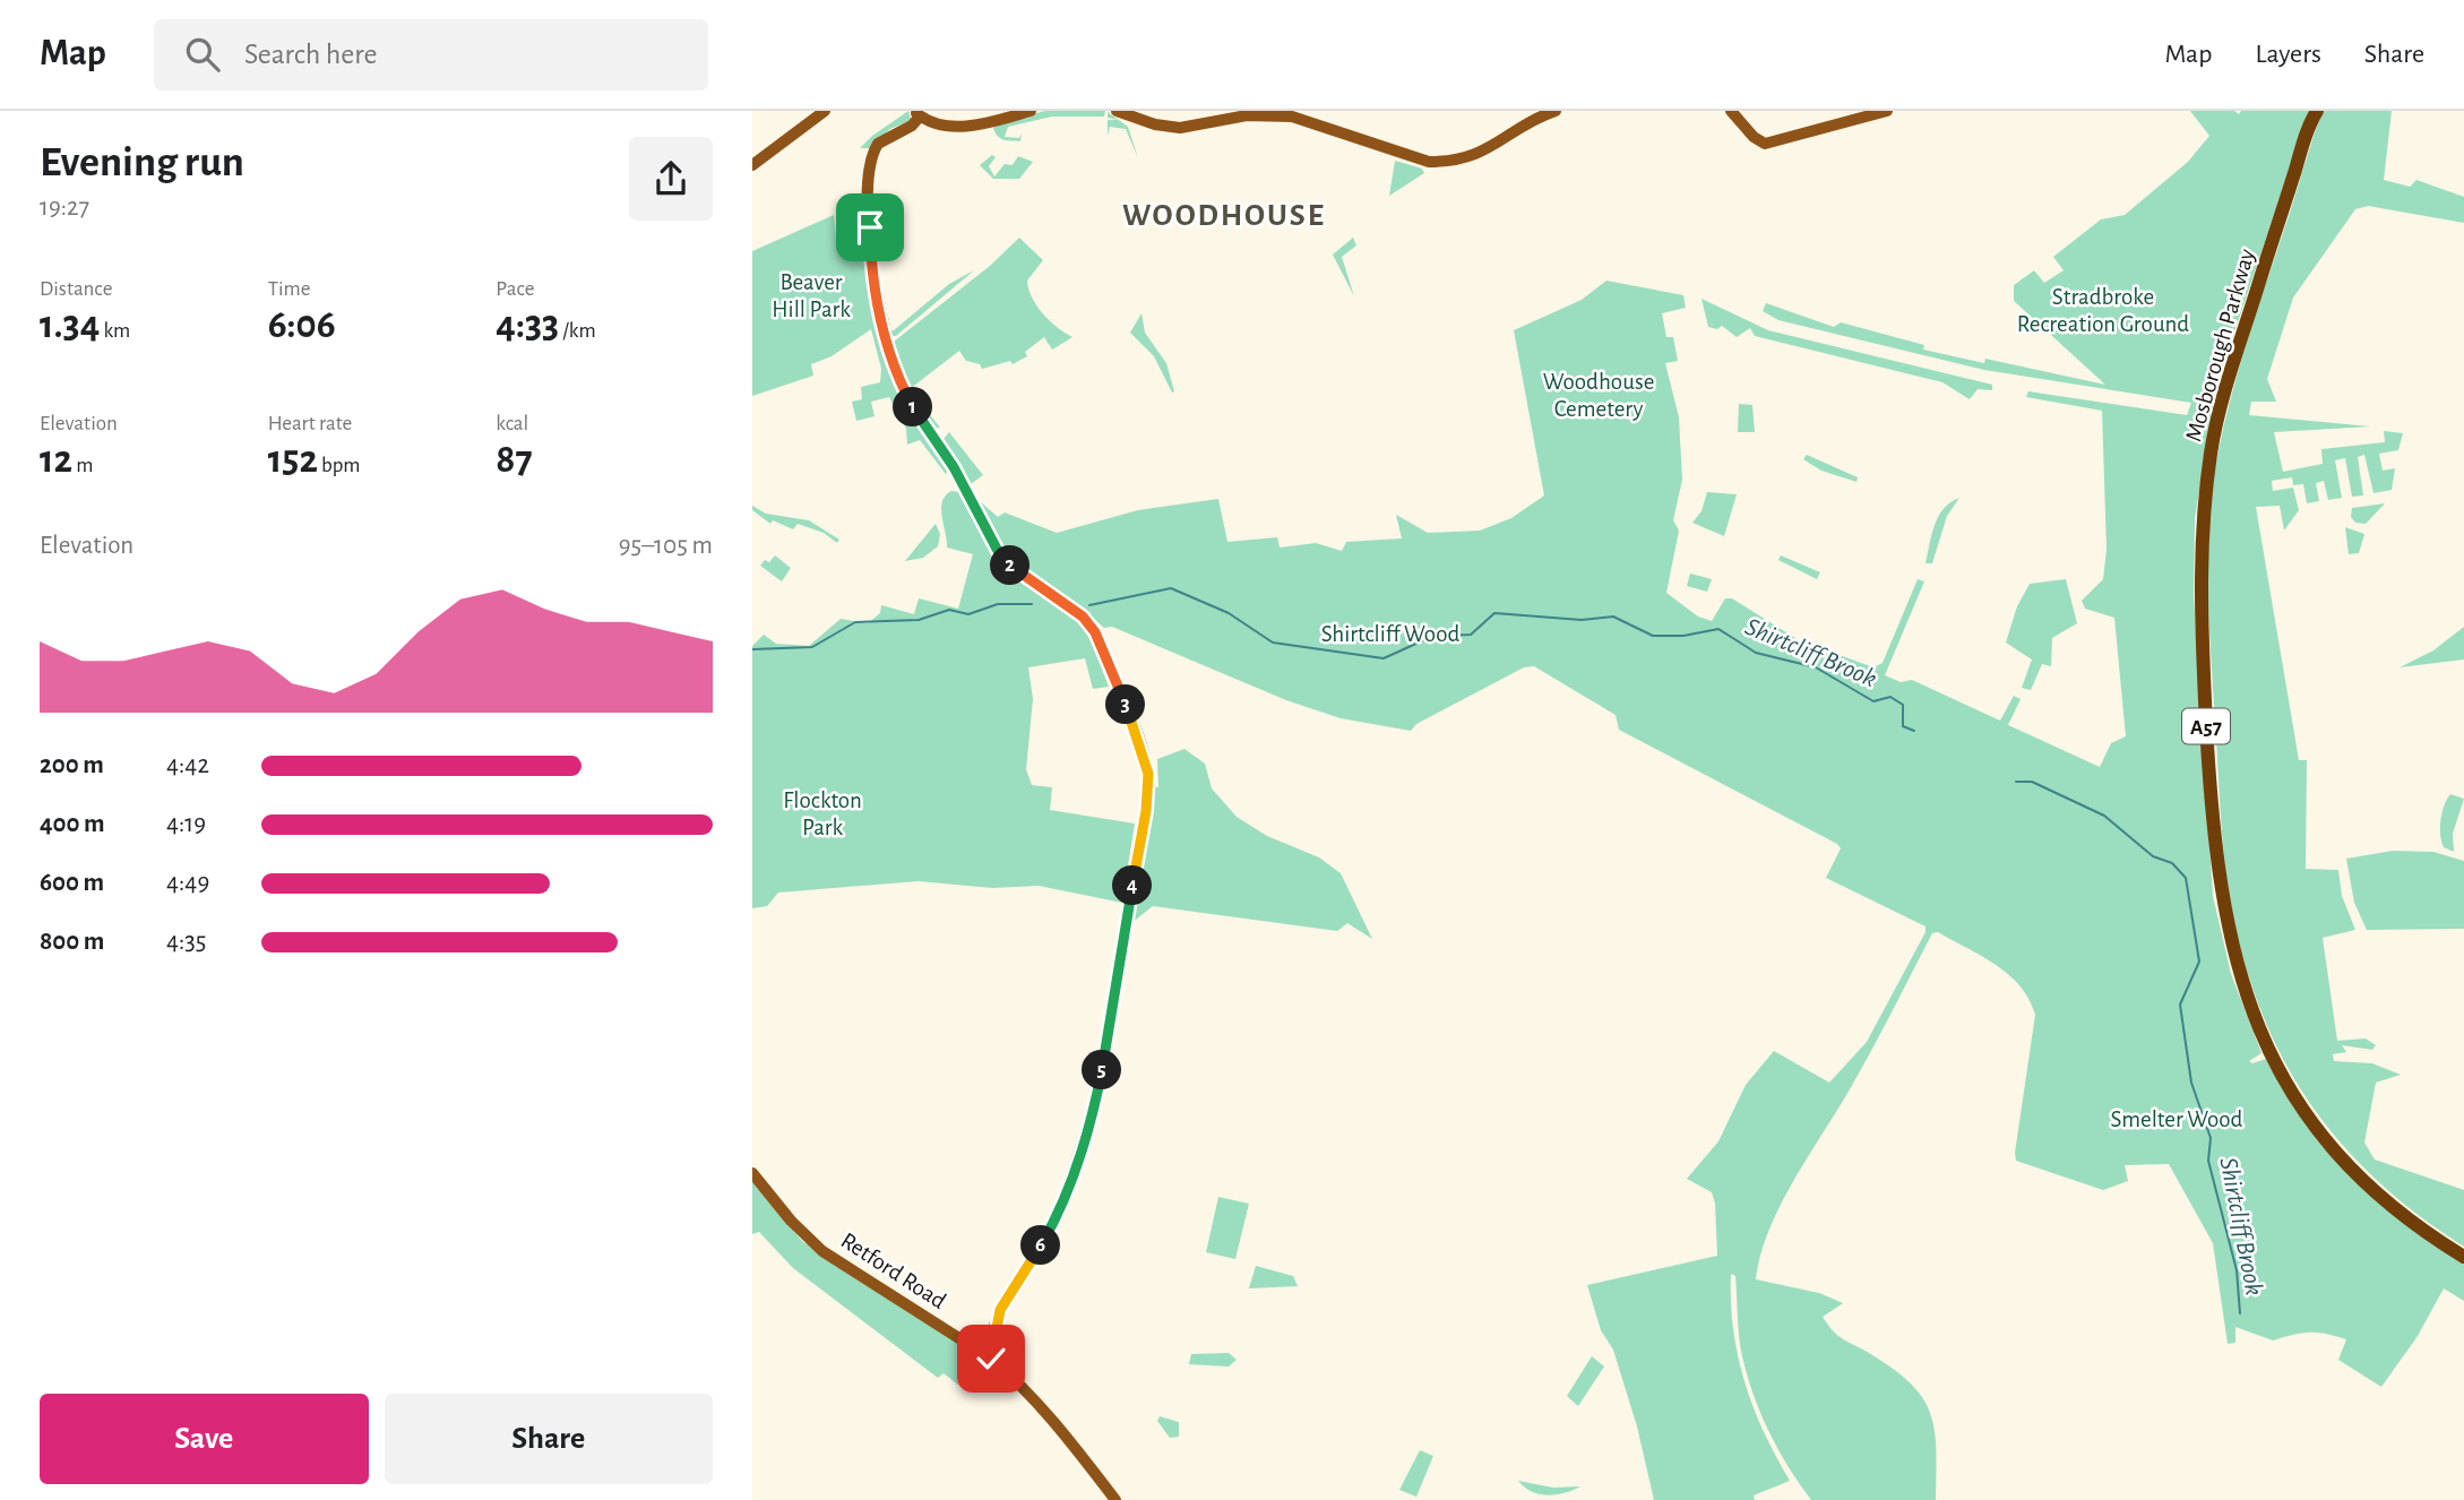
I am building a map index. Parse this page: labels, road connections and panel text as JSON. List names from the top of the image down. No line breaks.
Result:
{"streets":{"highway":["Mosborough Parkway","A57"],"main road":["Retford Road"]},"districts":["WOODHOUSE"],"water":["Shirtcliff Brook"],"parks":["Beaver Hill Park","Stradbroke Recreation Ground","Woodhouse Cemetery","Shirtcliff Wood","Flockton Park","Smelter Wood"],"page":{"header":"Map","search":"Search here","nav":["Map","Layers","Share"],"heading":["Evening run","19:27"],"stats":[["Distance","1.34 km"],["Time","6:06"],["Pace","4:33 /km"],["Elevation","12 m"],["Heart rate","152 bpm"],["kcal","87"]],"pins":["1","2","3","4","5","6"],"chart":["Elevation","95–105 m"],"list":[{"name":"200 m","note":"4:42"},{"name":"400 m","note":"4:19"},{"name":"600 m","note":"4:49"},{"name":"800 m","note":"4:35"}],"buttons":["Save","Share"]}}
